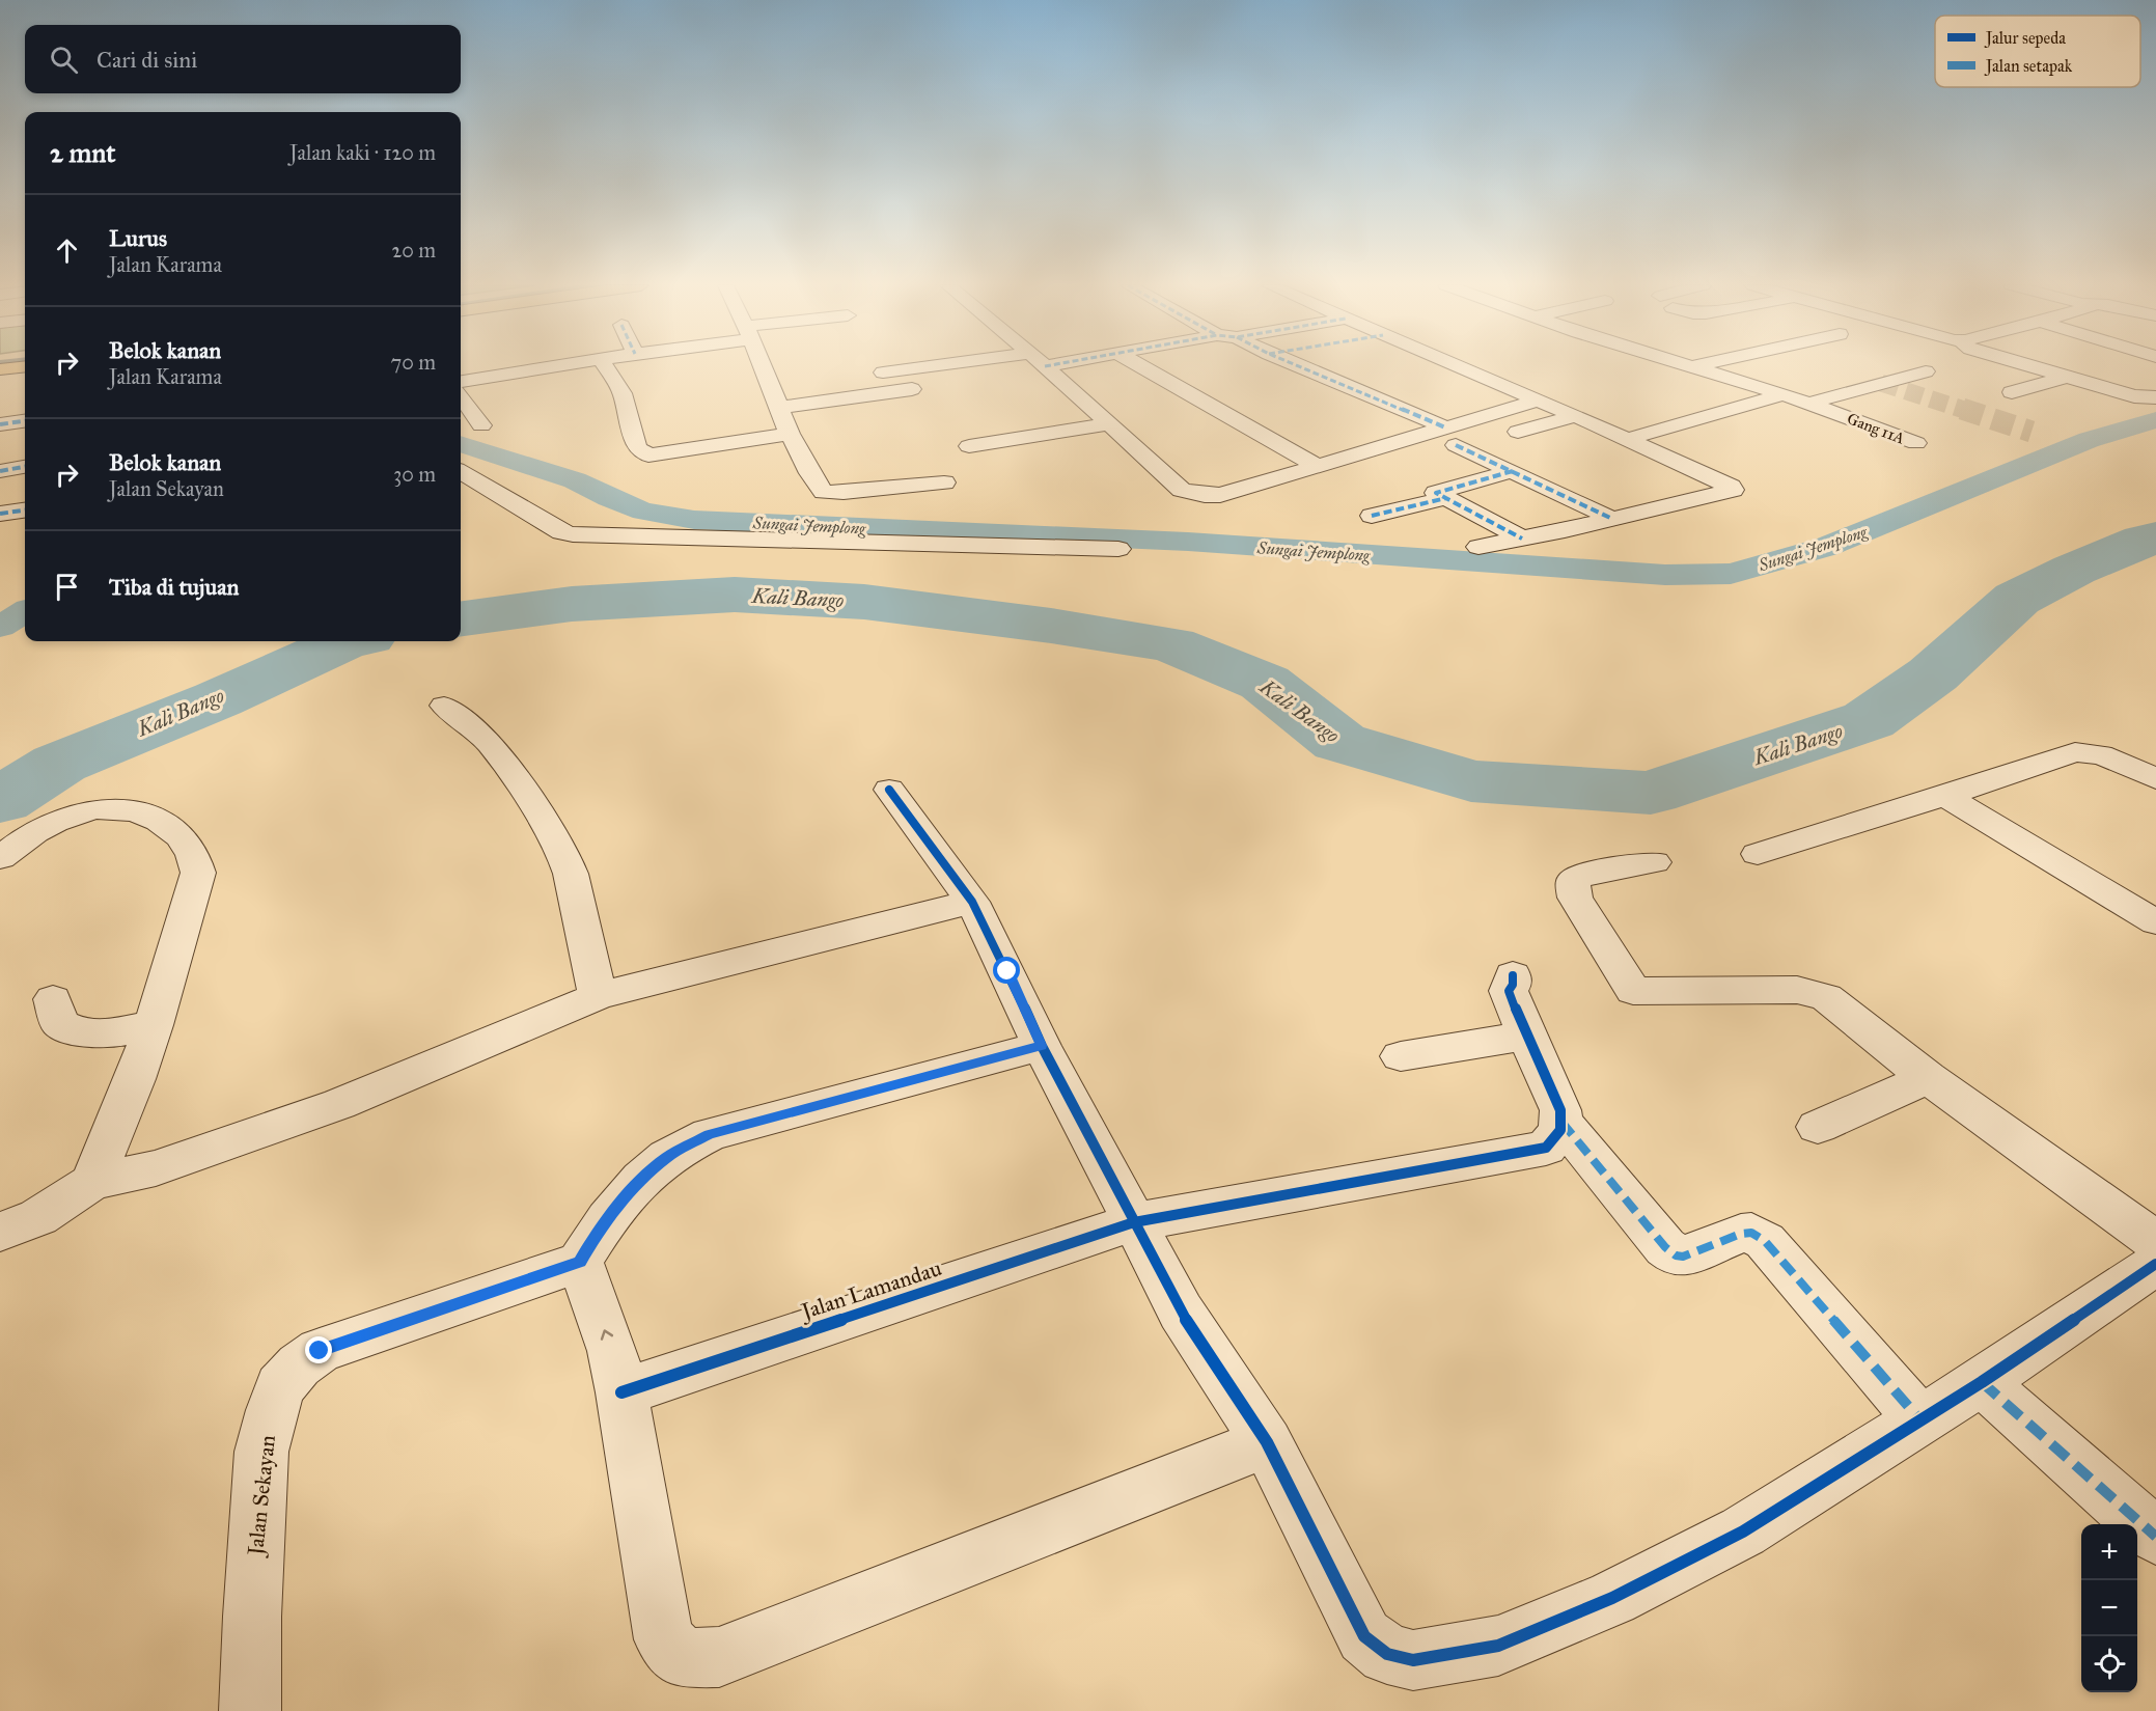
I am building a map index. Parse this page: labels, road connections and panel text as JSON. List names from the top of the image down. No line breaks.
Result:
{"streets":{"street":["Gang 11A","Jalan Lamandau","Jalan Sekayan"]},"water":["Sungai Jemplong","Kali Bango"],"legend":["Jalur sepeda","Jalan setapak"],"page":{"search":"Cari di sini","heading":["2 mnt","Jalan kaki · 120 m"],"list":[["Lurus","Jalan Karama","20 m"],["Belok kanan","Jalan Karama","70 m"],["Belok kanan","Jalan Sekayan","30 m"],"Tiba di tujuan"],"map_buttons":["+","−"]}}
